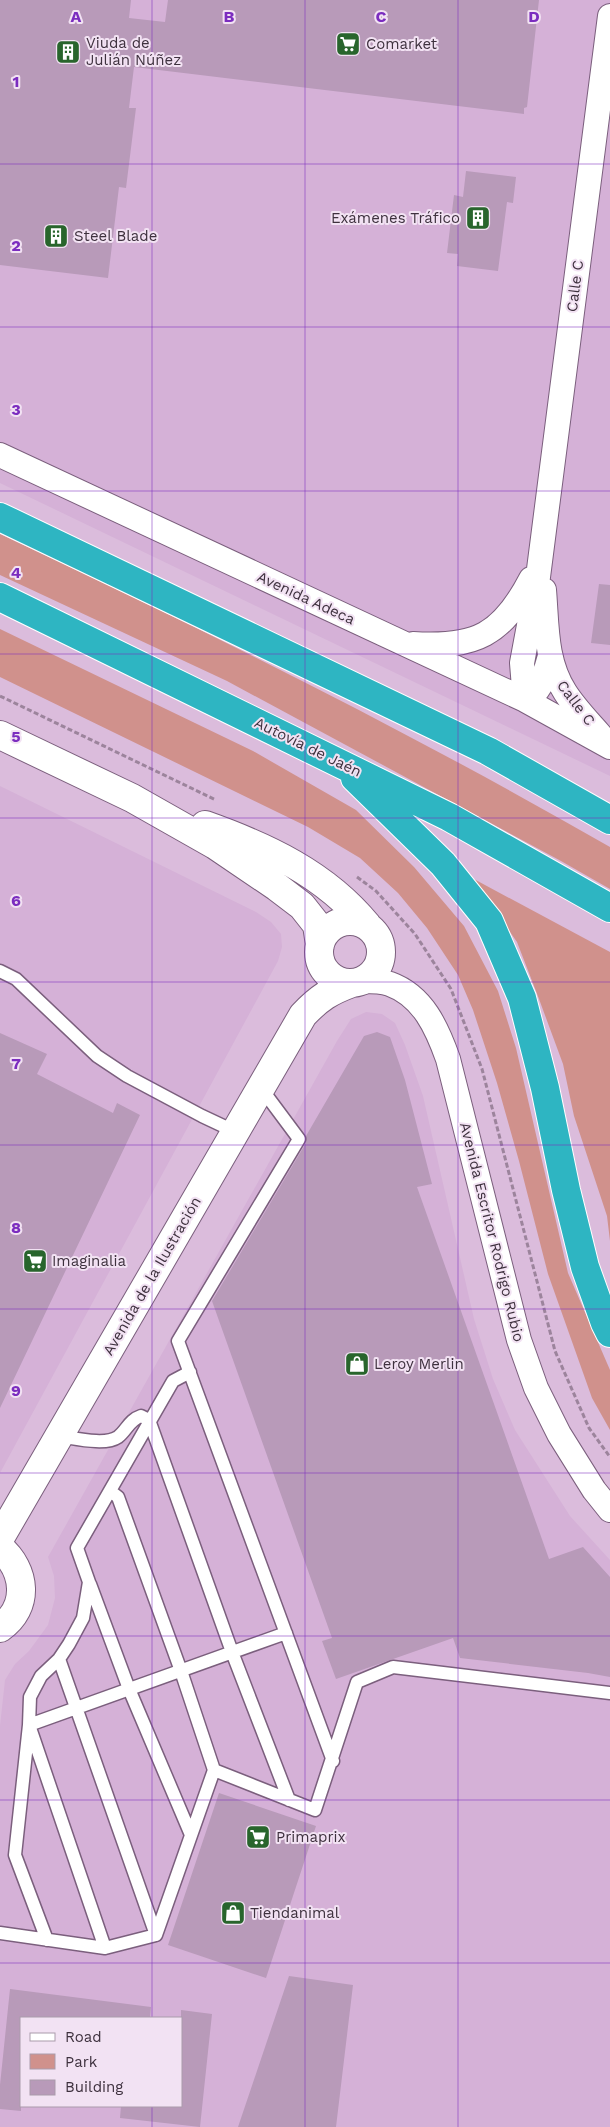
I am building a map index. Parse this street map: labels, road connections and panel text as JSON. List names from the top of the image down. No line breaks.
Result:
{"streets":{"highway":["Autovía de Jaén"],"street":["Calle C","Avenida Adeca","Avenida Escritor Rodrigo Rubio","Avenida de la Ilustración"]},"crossings":[["Calle C","Avenida Adeca"],["Avenida Escritor Rodrigo Rubio","Avenida de la Ilustración"]],"places":{"supermarket":["Comarket","Imaginalia","Primaprix"],"building":["Viuda de Julián Núñez","Exámenes Tráfico","Steel Blade"],"shop":["Leroy Merlin","Tiendanimal"]},"legend":["Road","Park","Building"],"grid":{"columns":["A","B","C","D"],"rows":["1","2","3","4","5","6","7","8","9"]}}
